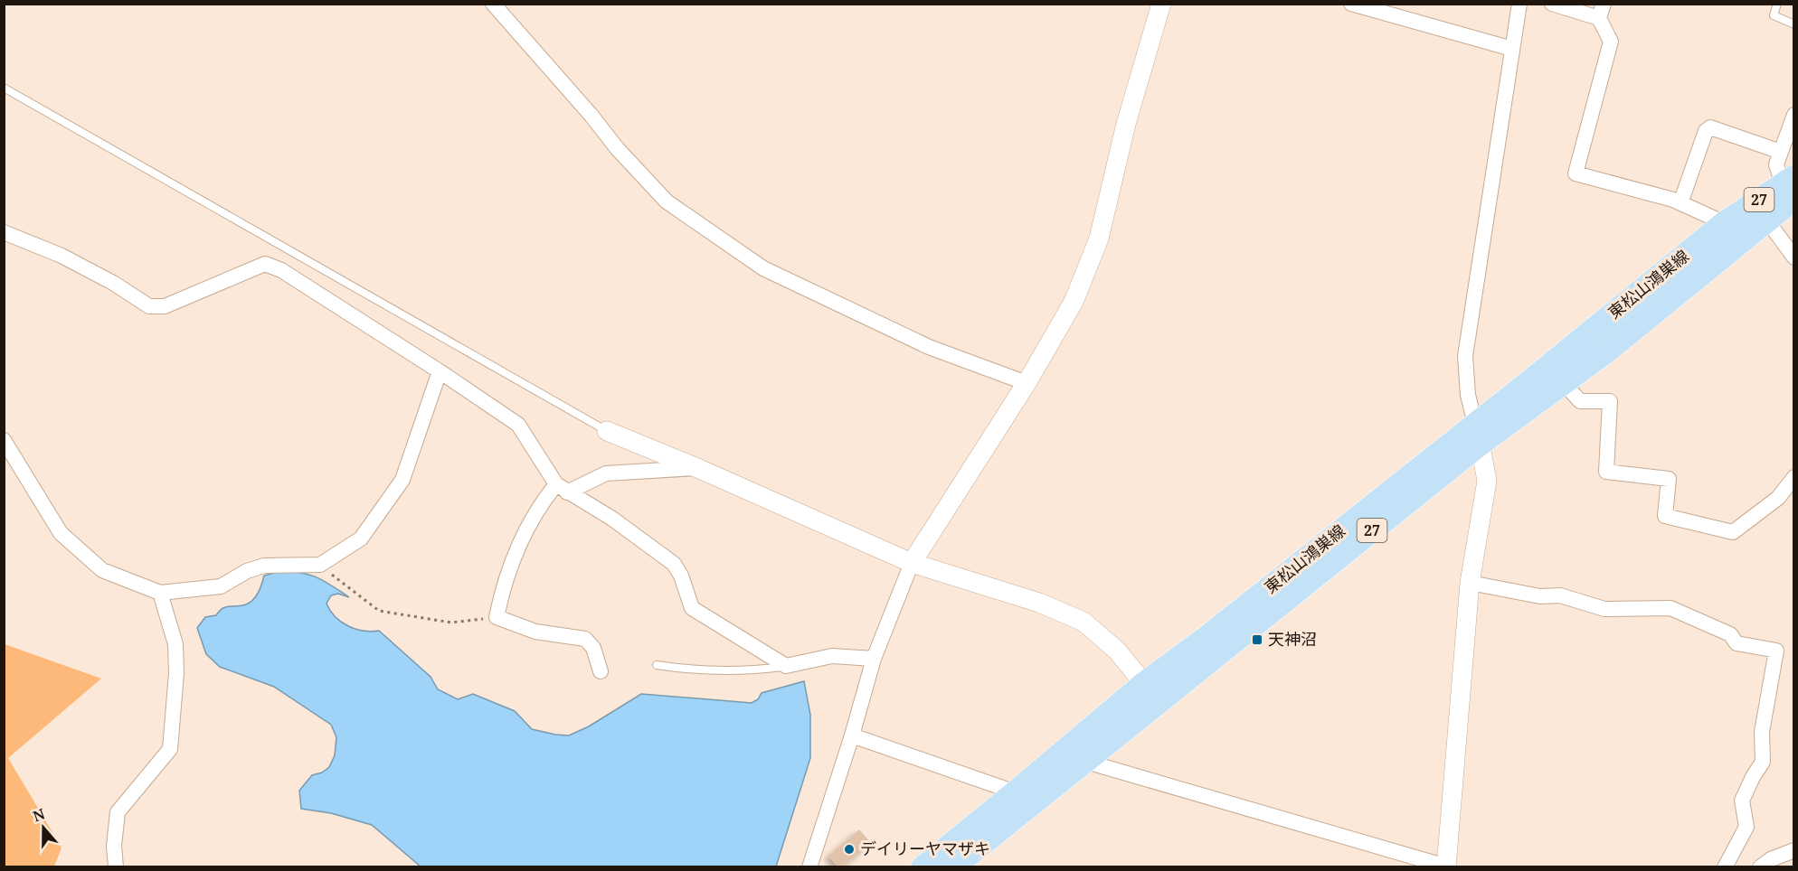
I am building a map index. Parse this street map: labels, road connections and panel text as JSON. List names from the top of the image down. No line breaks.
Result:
{"streets":{"main road":["27","東松山鴻巣線"]},"places":{"transit":["天神沼"],"other":["デイリーヤマザキ"]},"north":"top"}
